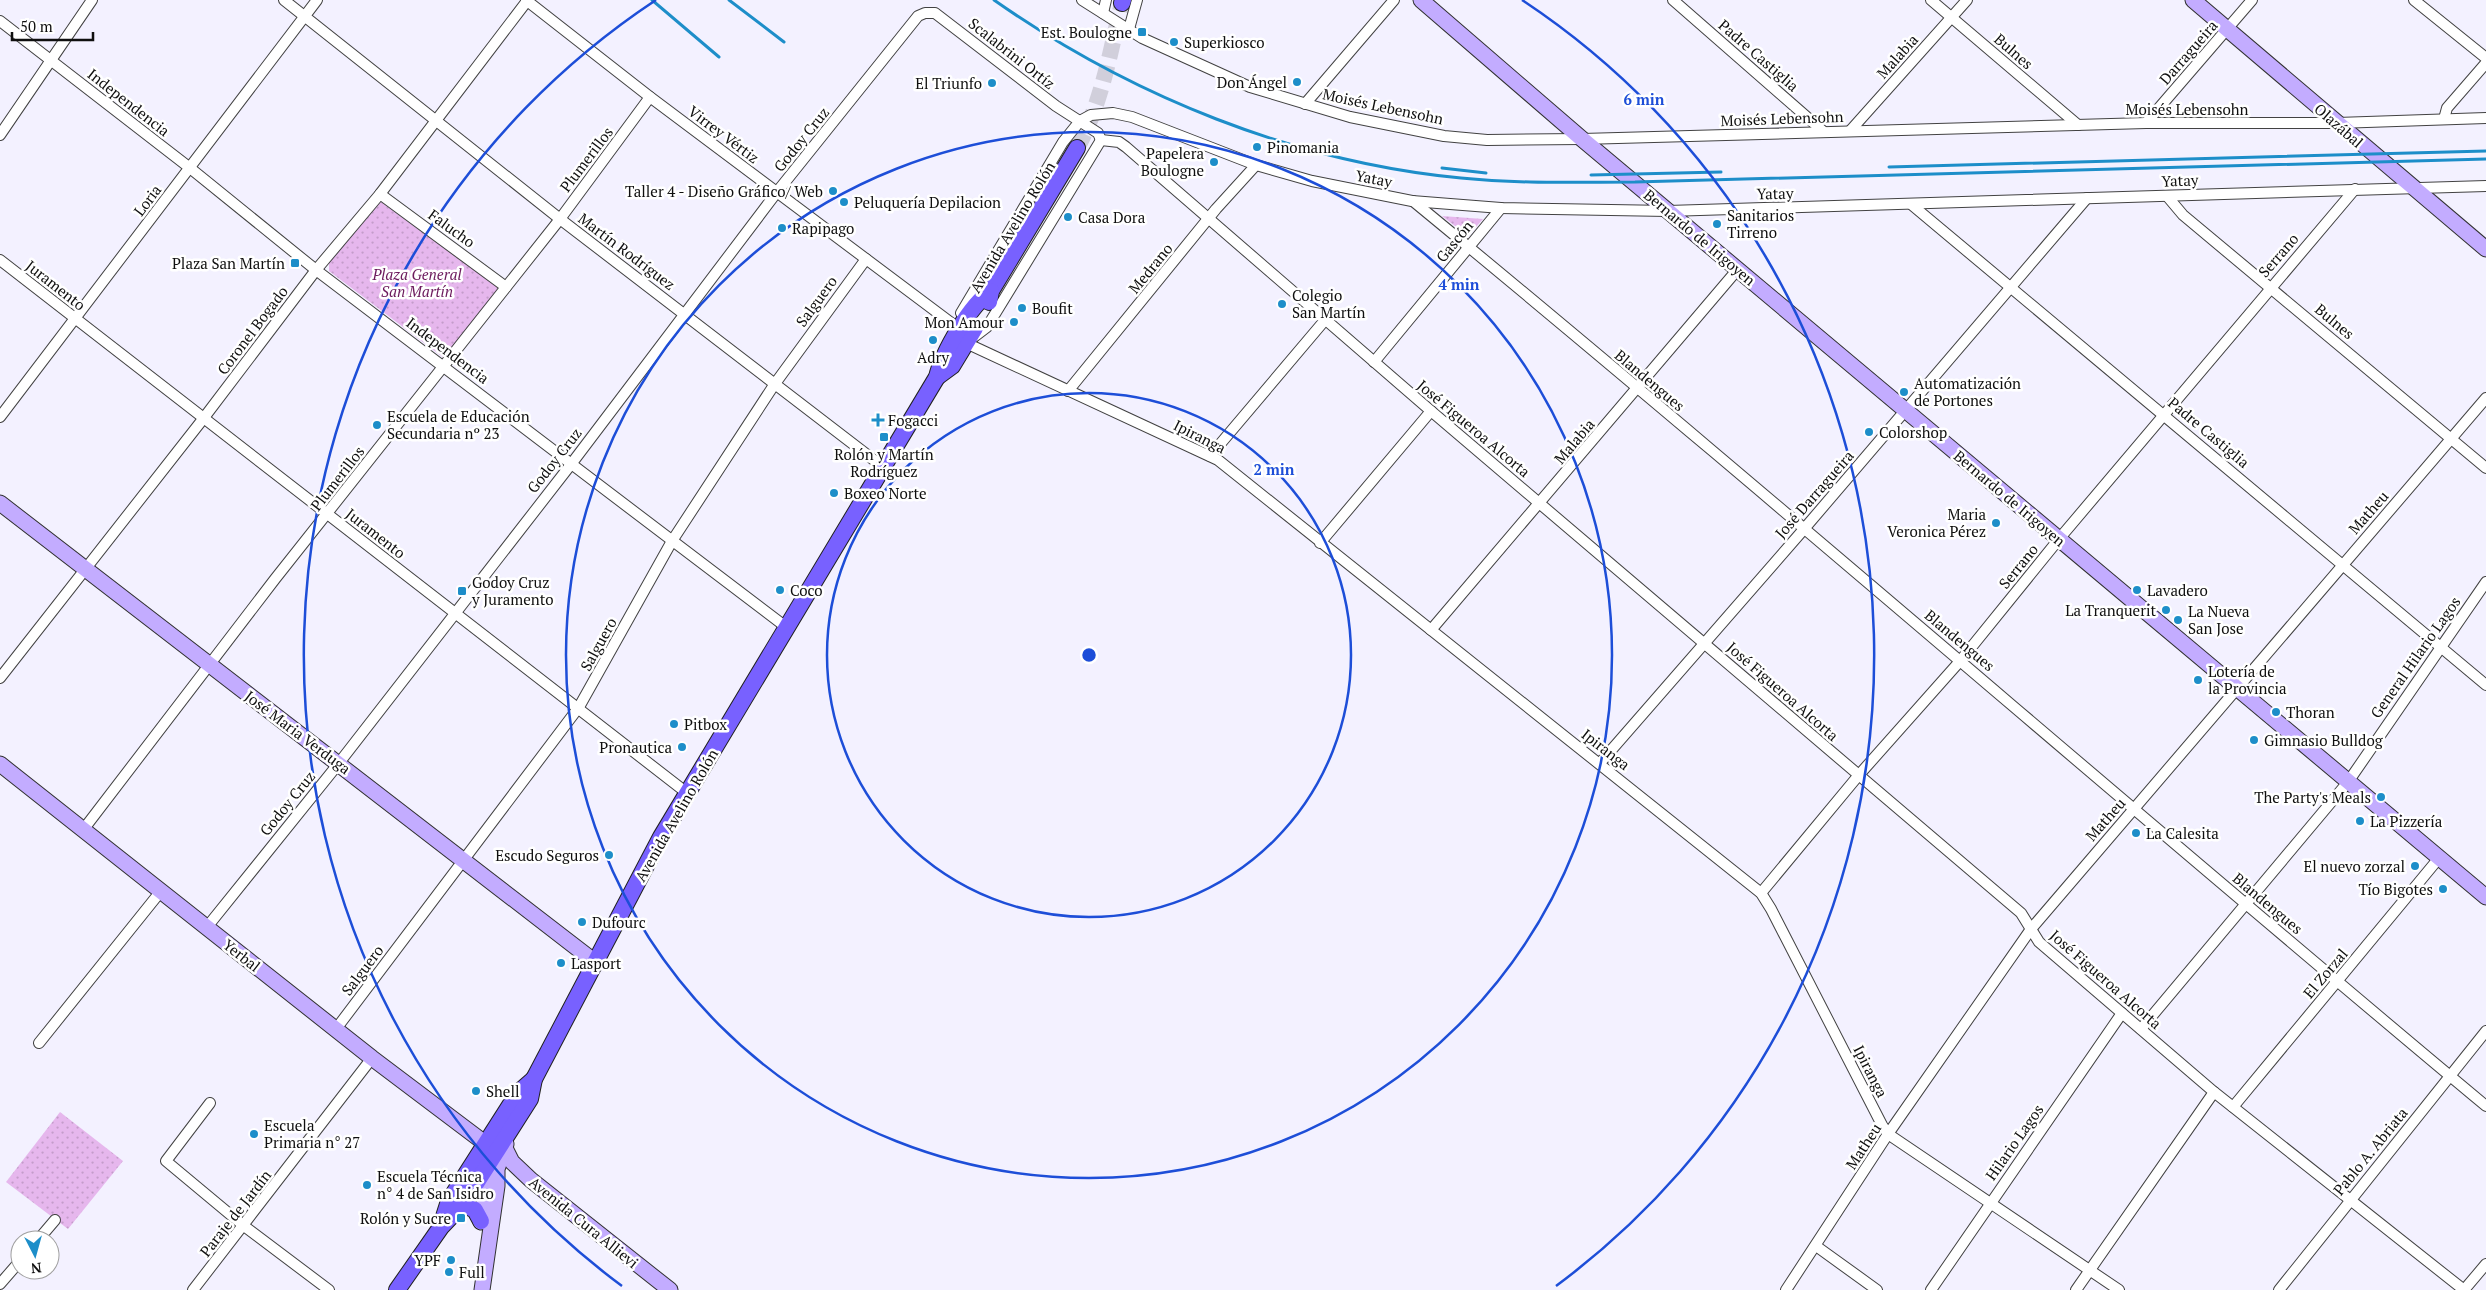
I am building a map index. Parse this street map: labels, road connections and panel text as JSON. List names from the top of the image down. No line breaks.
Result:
{"streets":{"main road":["Avenida Avelino Rolón"],"street":["Bulnes","Darragueira","Scalabrini Ortíz","Padre Castiglia","Malabia","Independencia","Moisés Lebensohn","Olazábal","Virrey Vértiz","Godoy Cruz","Plumerillos","Yatay","Loria","Falucho","Bernardo de Irigoyen","Gascón","Martín Rodríguez","Serrano","Medrano","Juramento","Salguero","Coronel Bogado","Blandengues","José Figueroa Alcorta","Ipiranga","José Darragueira","Matheu","General Hilario Lagos","José Maria Verduga","Yerbal","El Zorzal","Hilario Lagos","Pablo A. Abriata","Paraje de Jardín","Avenida Cura Allievi"]},"crossings":[["Bulnes","Malabia"],["Bulnes","Moisés Lebensohn"],["Bulnes","Yatay"],["Bulnes","Serrano"],["Bulnes","Matheu"],["Darragueira","Moisés Lebensohn"],["Darragueira","Olazábal"],["Scalabrini Ortíz","Godoy Cruz"],["Scalabrini Ortíz","Yatay"],["Scalabrini Ortíz","Avenida Avelino Rolón"],["Scalabrini Ortíz","José Figueroa Alcorta"],["Padre Castiglia","Moisés Lebensohn"],["Padre Castiglia","Yatay"],["Padre Castiglia","Serrano"],["Padre Castiglia","José Darragueira"],["Padre Castiglia","Matheu"],["Padre Castiglia","General Hilario Lagos"],["Malabia","Moisés Lebensohn"],["Malabia","Bernardo de Irigoyen"],["Malabia","Blandengues"],["Malabia","José Figueroa Alcorta"],["Malabia","Ipiranga"],["Independencia","Godoy Cruz"],["Independencia","Plumerillos"],["Independencia","Loria"],["Independencia","Avenida Avelino Rolón"],["Independencia","Salguero"],["Independencia","Coronel Bogado"],["Moisés Lebensohn","Olazábal"],["Moisés Lebensohn","Bernardo de Irigoyen"],["Olazábal","Yatay"],["Virrey Vértiz","Godoy Cruz"],["Virrey Vértiz","Plumerillos"],["Virrey Vértiz","Avenida Avelino Rolón"],["Virrey Vértiz","Salguero"],["Virrey Vértiz","Coronel Bogado"],["Virrey Vértiz","Ipiranga"],["Godoy Cruz","Martín Rodríguez"],["Godoy Cruz","Juramento"],["Godoy Cruz","José Maria Verduga"],["Godoy Cruz","Yerbal"],["Plumerillos","Falucho"],["Plumerillos","Martín Rodríguez"],["Plumerillos","Juramento"],["Plumerillos","José Maria Verduga"],["Plumerillos","Yerbal"],["Yatay","Avenida Avelino Rolón"],["Yatay","Bernardo de Irigoyen"],["Yatay","Gascón"],["Yatay","Serrano"],["Yatay","Medrano"],["Yatay","Blandengues"],["Yatay","José Figueroa Alcorta"],["Yatay","José Darragueira"],["Loria","Martín Rodríguez"],["Loria","Juramento"],["Avenida Avelino Rolón","Martín Rodríguez"],["Avenida Avelino Rolón","Juramento"],["Avenida Avelino Rolón","José Figueroa Alcorta"],["Avenida Avelino Rolón","Ipiranga"],["Avenida Avelino Rolón","José Maria Verduga"],["Avenida Avelino Rolón","Yerbal"],["Falucho","Coronel Bogado"],["Bernardo de Irigoyen","Serrano"],["Bernardo de Irigoyen","José Darragueira"],["Bernardo de Irigoyen","Matheu"],["Bernardo de Irigoyen","General Hilario Lagos"],["Bernardo de Irigoyen","El Zorzal"],["Gascón","Blandengues"],["Gascón","José Figueroa Alcorta"],["Martín Rodríguez","Salguero"],["Martín Rodríguez","Coronel Bogado"],["Serrano","Blandengues"],["Serrano","José Figueroa Alcorta"],["Serrano","Ipiranga"],["Medrano","José Figueroa Alcorta"],["Medrano","Ipiranga"],["Juramento","Salguero"],["Juramento","Coronel Bogado"],["Salguero","José Maria Verduga"],["Salguero","Yerbal"],["Coronel Bogado","José Maria Verduga"],["Blandengues","José Darragueira"],["Blandengues","Matheu"],["Blandengues","General Hilario Lagos"],["Blandengues","El Zorzal"],["Blandengues","Pablo A. Abriata"],["José Figueroa Alcorta","José Darragueira"],["José Figueroa Alcorta","Matheu"],["José Figueroa Alcorta","General Hilario Lagos"],["José Figueroa Alcorta","El Zorzal"],["José Figueroa Alcorta","Hilario Lagos"],["José Figueroa Alcorta","Pablo A. Abriata"],["Ipiranga","José Darragueira"],["Ipiranga","Matheu"],["Ipiranga","Hilario Lagos"],["Yerbal","Paraje de Jardín"]],"parks":["Plaza General San Martín"],"places":{"transit":["Est. Boulogne","Plaza San Martín","Rolón y Martín Rodríguez","Godoy Cruz y Juramento","Rolón y Sucre"],"other":["Superkiosco","Don Ángel","El Triunfo","Pinomania","Papelera Boulogne","Taller 4 - Diseño Gráfico/ Web","Peluquería Depilacion","Casa Dora","Sanitarios Tirreno","Rapipago","Colegio San Martín","Boufit","Mon Amour","Adry","Automatización de Portones","Escuela de Educación Secundaria nº 23","Colorshop","Boxeo Norte","Maria Veronica Pérez","Coco","Lavadero","La Tranquerit","La Nueva San Jose","Lotería de la Provincia","Thoran","Pitbox","Gimnasio Bulldog","Pronautica","The Party's Meals","La Pizzería","La Calesita","Escudo Seguros","El nuevo zorzal","Tío Bigotes","Dufourc","Lasport","Shell","Escuela Primaria n° 27","Escuela Técnica n° 4 de San Isidro","YPF","Full"],"health":["Fogacci"]},"scale_bar":"50 m","north":"bottom","rings":["6 min","4 min","2 min"]}
